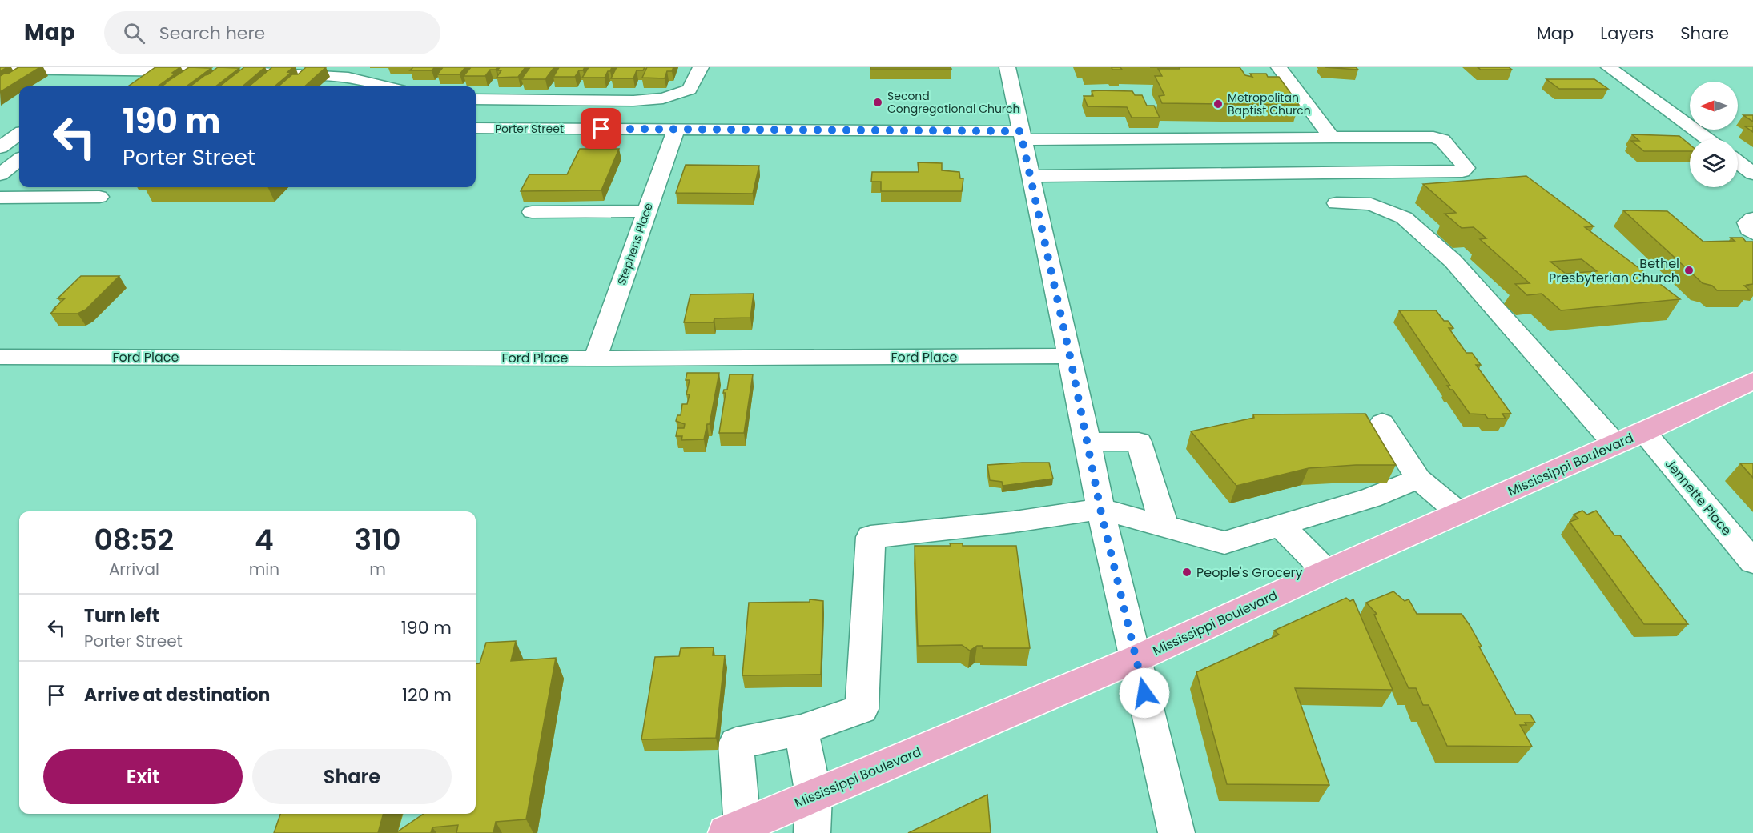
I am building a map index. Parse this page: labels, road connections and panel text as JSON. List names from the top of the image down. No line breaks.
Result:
{"streets":{"main road":["Mississippi Boulevard"],"street":["Porter Street","Stephens Place","Ford Place","Jennette Place"]},"crossings":[["Porter Street","Stephens Place"],["Stephens Place","Ford Place"],["Mississippi Boulevard","Jennette Place"]],"places":["Second Congregational Church","Metropolitan Baptist Church","Bethel Presbyterian Church","People's Grocery"],"north":"left","page":{"header":"Map","search":"Search here","nav":["Map","Layers","Share"],"turn":["190 m","Porter Street"],"eta":["08:52","Arrival","4","min","310","m"],"list":[{"name":"Turn left","note":"Porter Street","value":"190 m"},{"name":"Arrive at destination","value":"120 m"}],"buttons":["Exit","Share"]}}
